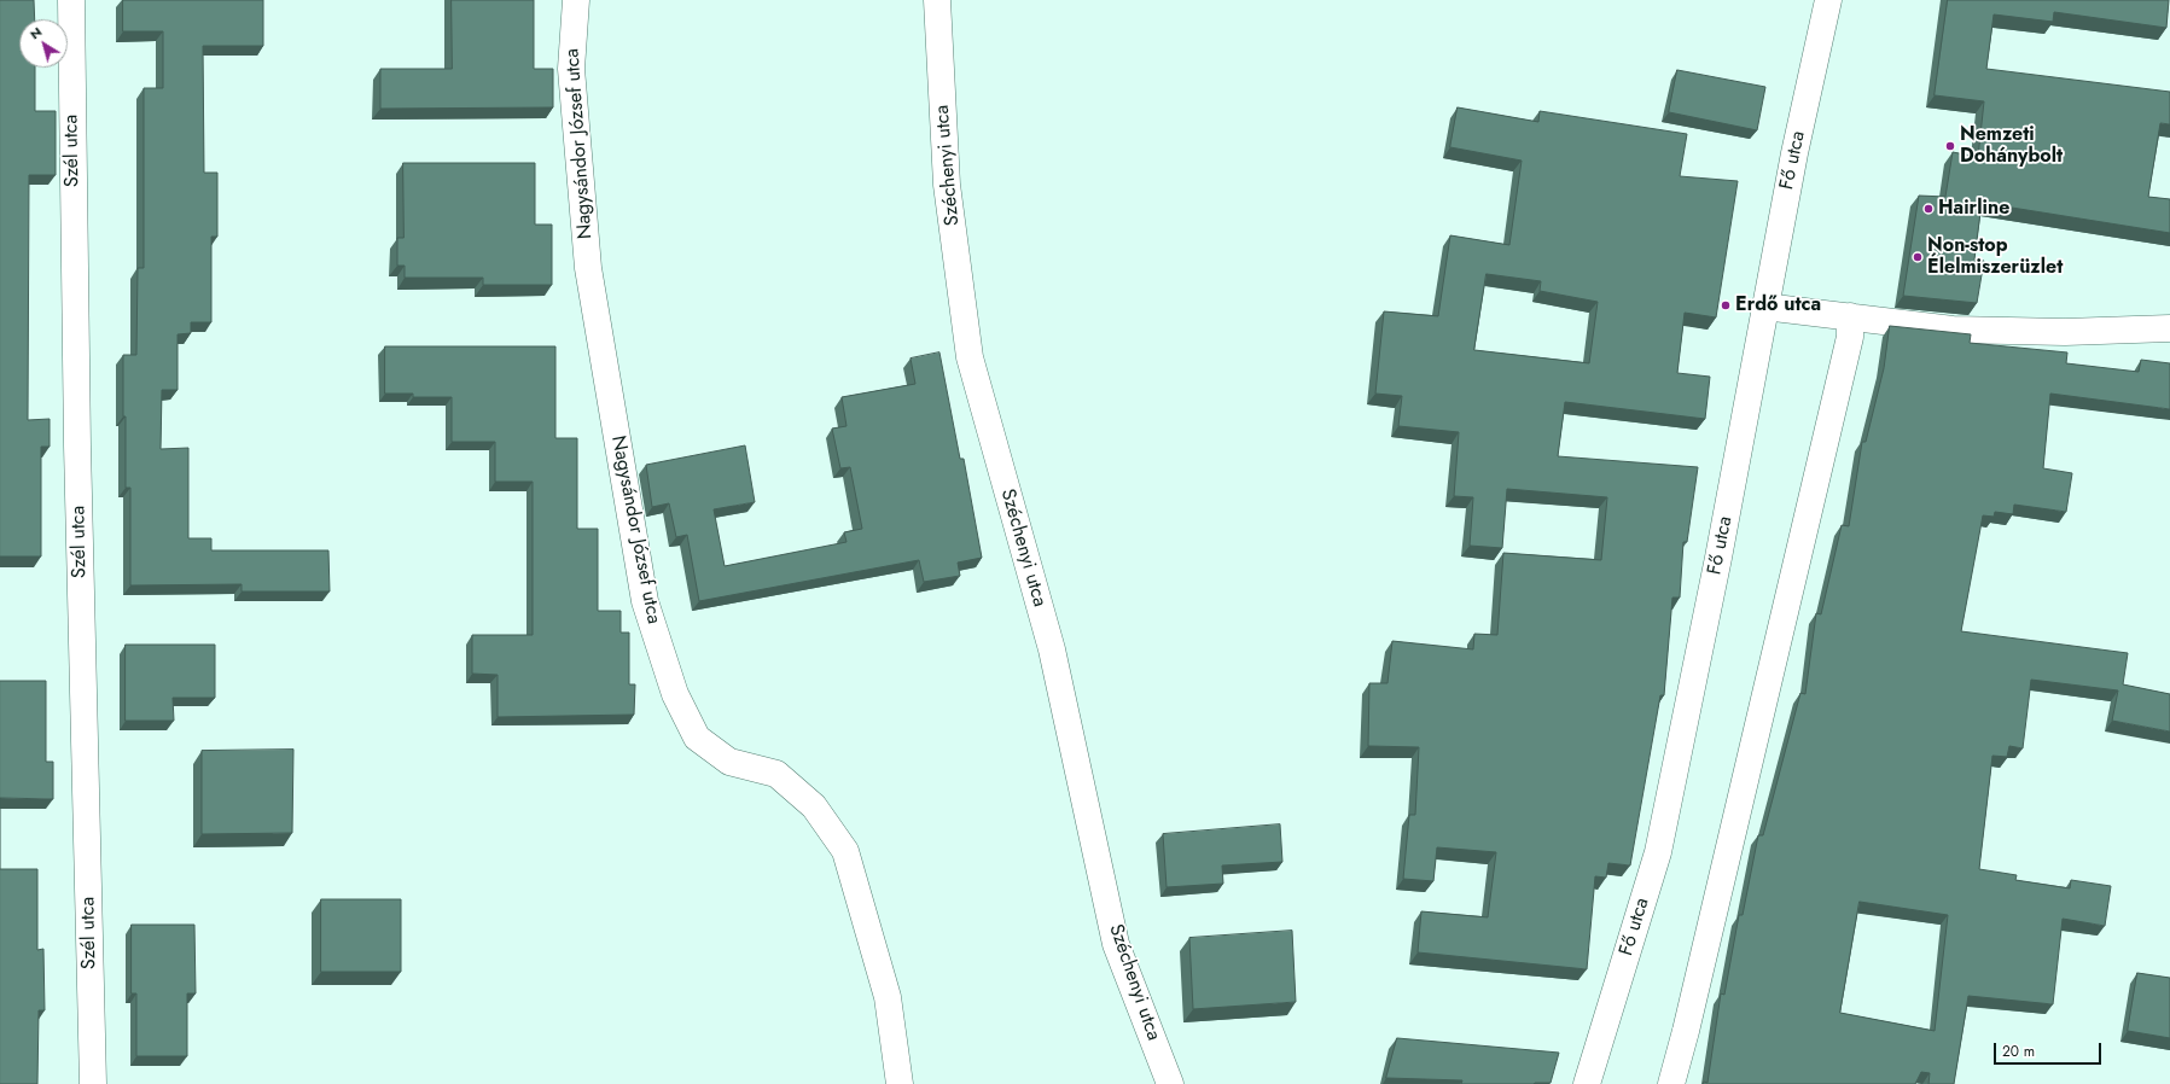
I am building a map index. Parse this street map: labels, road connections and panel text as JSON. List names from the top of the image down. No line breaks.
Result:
{"streets":{"street":["Nagysándor József utca","Szél utca","Fő utca","Széchenyi utca"]},"places":["Nemzeti Dohánybolt","Hairline","Non-stop Élelmiszerüzlet","Erdő utca"],"scale_bar":"20 m","north":"top left"}
